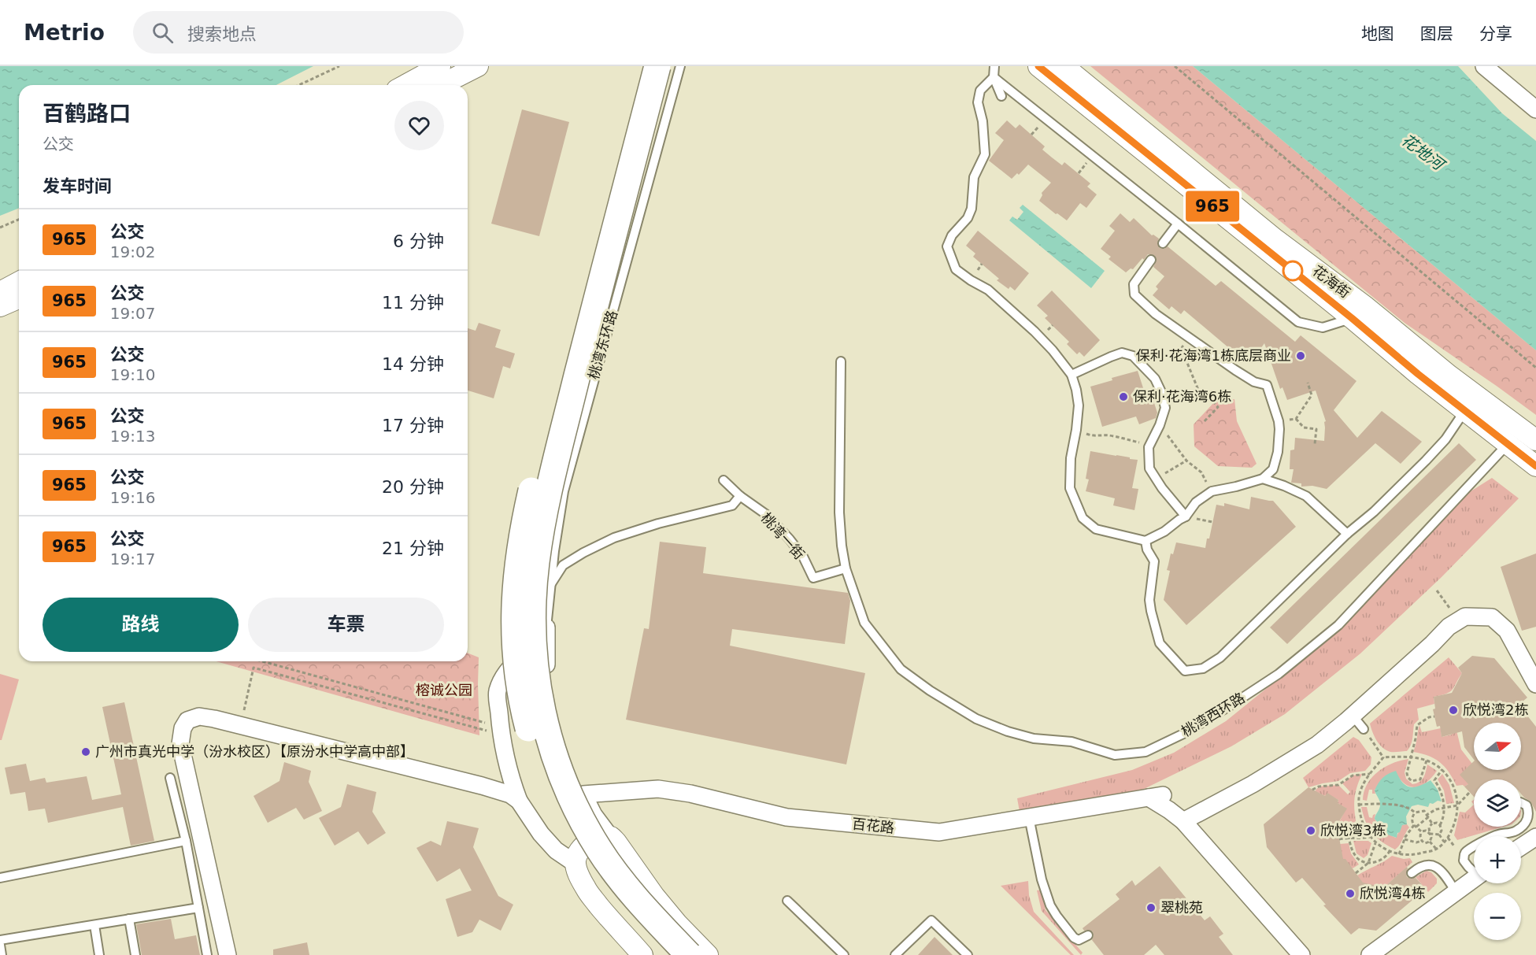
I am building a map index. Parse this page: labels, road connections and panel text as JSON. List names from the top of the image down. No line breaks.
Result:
{"streets":{"street":["花海街","百花路"],"lane":["桃湾东环路","桃湾一街","桃湾西环路"]},"crossings":[["花海街","桃湾西环路"],["桃湾一街","桃湾西环路"]],"water":["花地河"],"parks":["榕诚公园"],"places":["保利·花海湾1栋底层商业","保利·花海湾6栋","欣悦湾2栋","广州市真光中学（汾水校区）【原汾水中学高中部】","欣悦湾3栋","欣悦湾4栋","翠桃苑"],"lines":["bus line 965"],"north":"right","page":{"header":"Metrio","search":"搜索地点","nav":["地图","图层","分享"],"on_map":"965","heading":[["百鹤路口","公交"],"发车时间"],"list":[{"mark":"965","name":"公交","note":"19:02","value":"6 分钟"},{"mark":"965","name":"公交","note":"19:07","value":"11 分钟"},{"mark":"965","name":"公交","note":"19:10","value":"14 分钟"},{"mark":"965","name":"公交","note":"19:13","value":"17 分钟"},{"mark":"965","name":"公交","note":"19:16","value":"20 分钟"},{"mark":"965","name":"公交","note":"19:17","value":"21 分钟"}],"buttons":["路线","车票"],"map_buttons":["+","−"]}}
